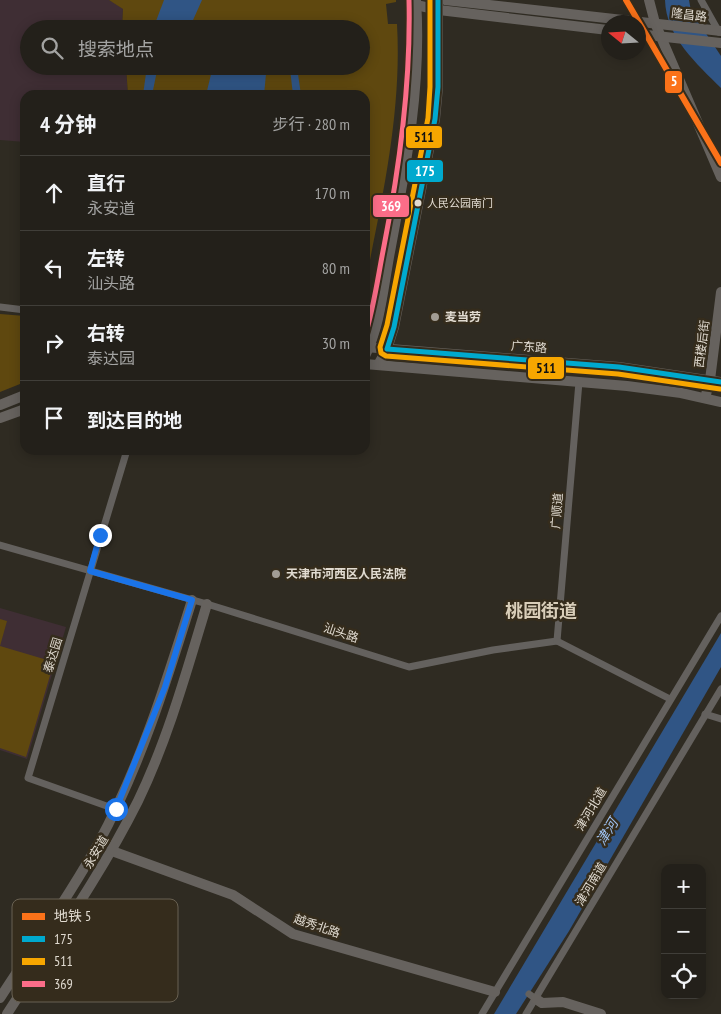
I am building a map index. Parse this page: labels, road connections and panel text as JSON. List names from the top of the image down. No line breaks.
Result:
{"streets":{"main road":["隆昌路","西楼后街","广东路","永安道","越秀北路"],"street":["广顺道","汕头路","泰达园","津河北道","津河南道"]},"crossings":[["西楼后街","广东路"],["广顺道","汕头路"],["汕头路","泰达园"],["汕头路","永安道"],["泰达园","永安道"],["津河北道","越秀北路"],["永安道","越秀北路"]],"districts":["桃园街道"],"water":["津河"],"places":["人民公园南门","麦当劳","天津市河西区人民法院"],"lines":["metro line 5","transit line 175","transit line 511","transit line 369"],"legend":["地铁 5","175","511","369"],"north":"left","page":{"search":"搜索地点","heading":["4 分钟","步行 · 280 m"],"list":[["直行","永安道","170 m"],["左转","汕头路","80 m"],["右转","泰达园","30 m"],"到达目的地"],"map_buttons":["+","−"]}}
